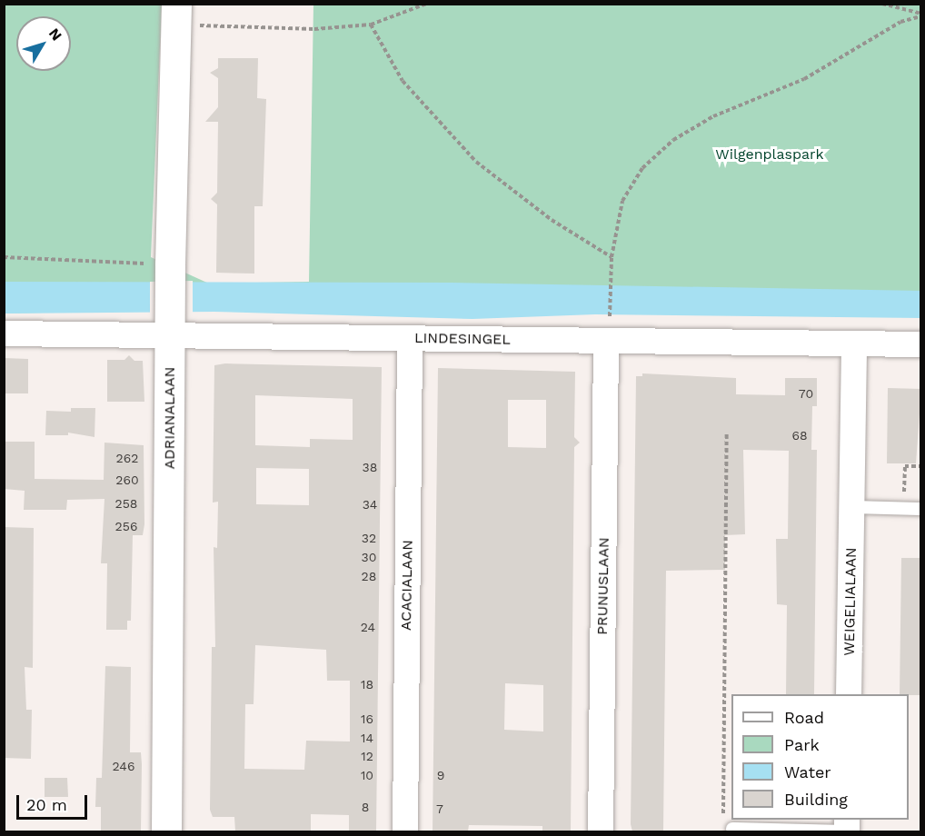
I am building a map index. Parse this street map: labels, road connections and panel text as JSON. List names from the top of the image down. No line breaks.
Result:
{"streets":{"street":["LINDESINGEL","ADRIANALAAN","ACACIALAAN","PRUNUSLAAN","WEIGELIALAAN"]},"crossings":[["LINDESINGEL","ADRIANALAAN"],["LINDESINGEL","ACACIALAAN"],["LINDESINGEL","PRUNUSLAAN"],["LINDESINGEL","WEIGELIALAAN"]],"parks":["Wilgenplaspark"],"house_numbers":["70","68","262","38","260","258","34","256","32","30","28","24","18","16","14","12","246","10","9","8","7"],"legend":["Road","Park","Water","Building"],"scale_bar":"20 m","north":"top right"}
